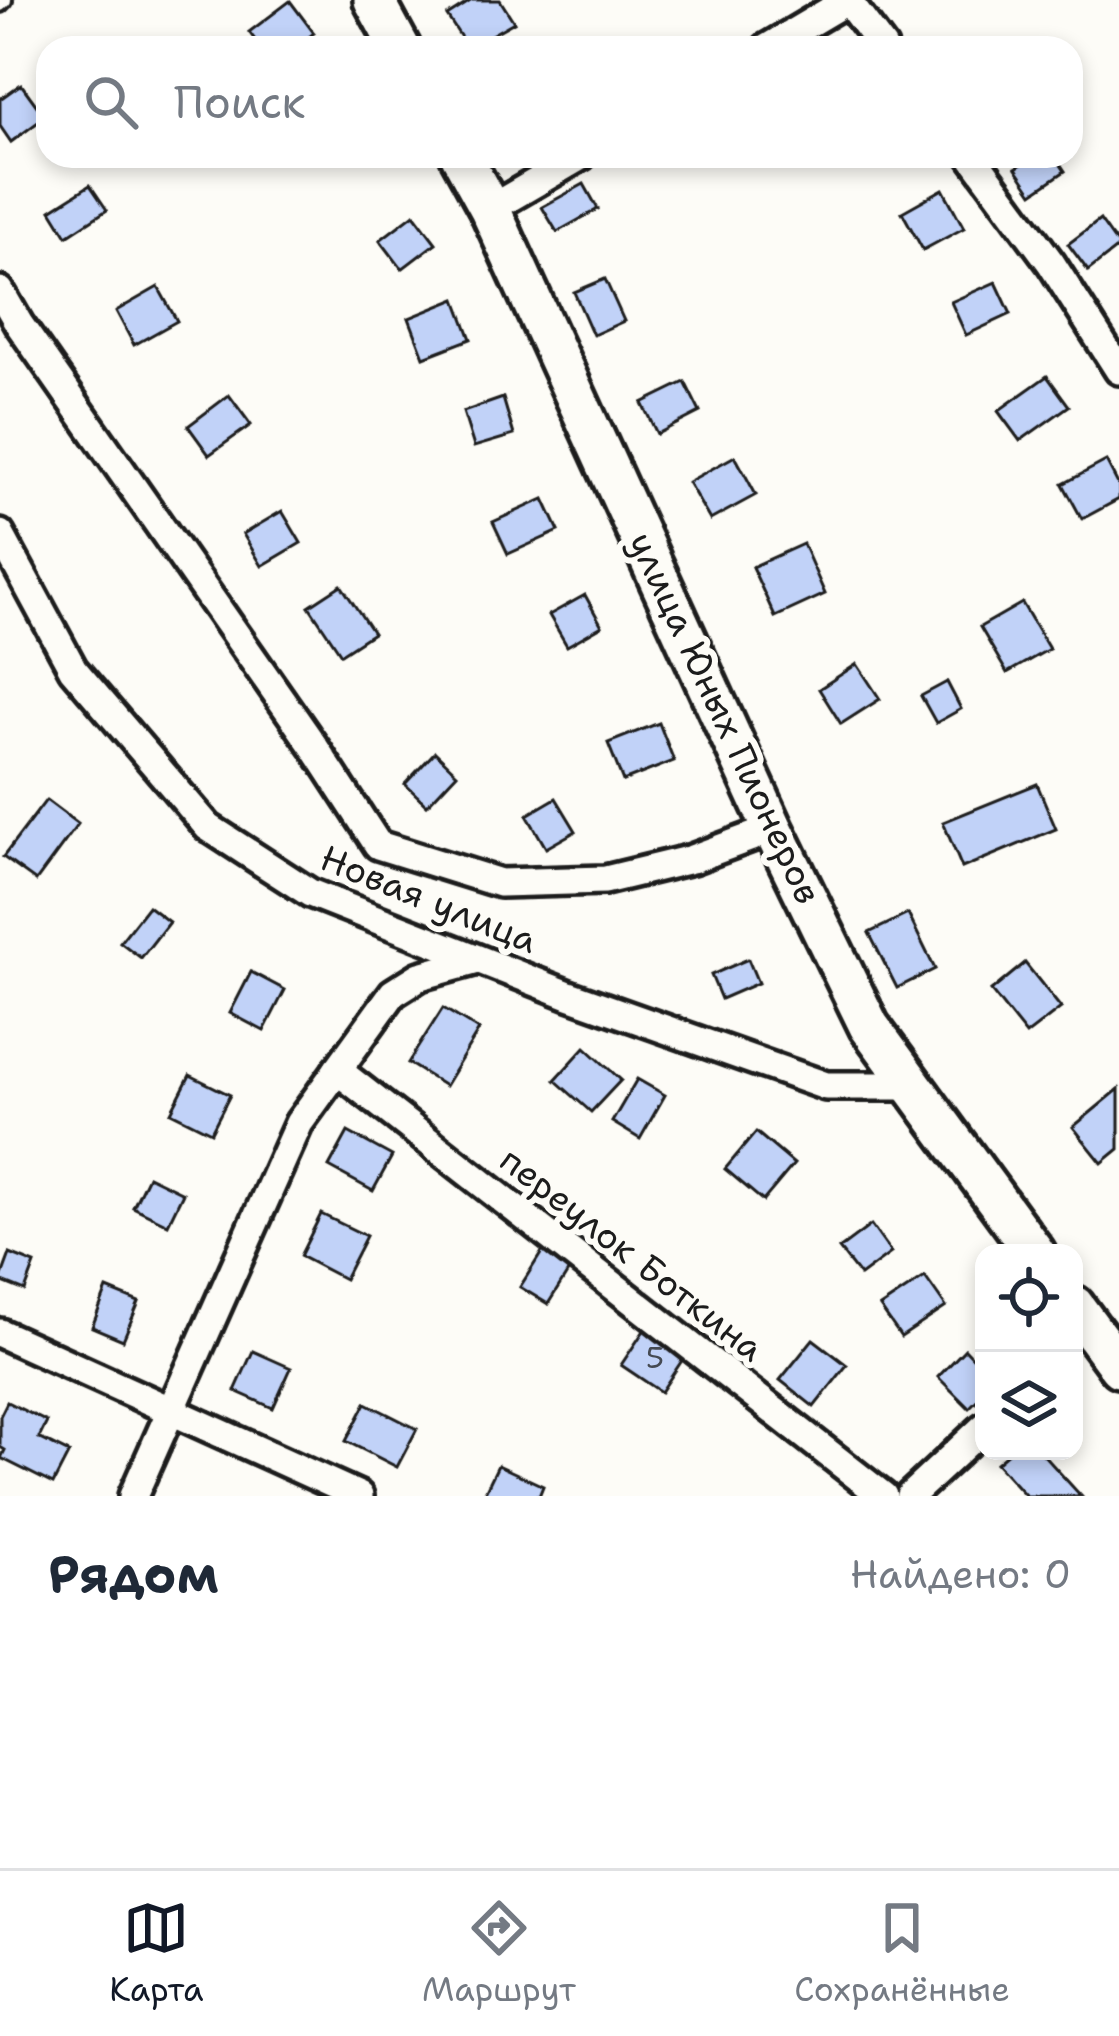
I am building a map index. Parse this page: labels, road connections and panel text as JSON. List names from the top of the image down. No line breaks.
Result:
{"streets":{"main road":["улица Юных Пионеров"],"street":["Новая улица","переулок Боткина"]},"crossings":[["улица Юных Пионеров","Новая улица"]],"house_numbers":["5"],"page":{"search":"Поиск","heading":["Рядом","Найдено: 0"],"nav":["Карта","Маршрут","Сохранённые"]}}
